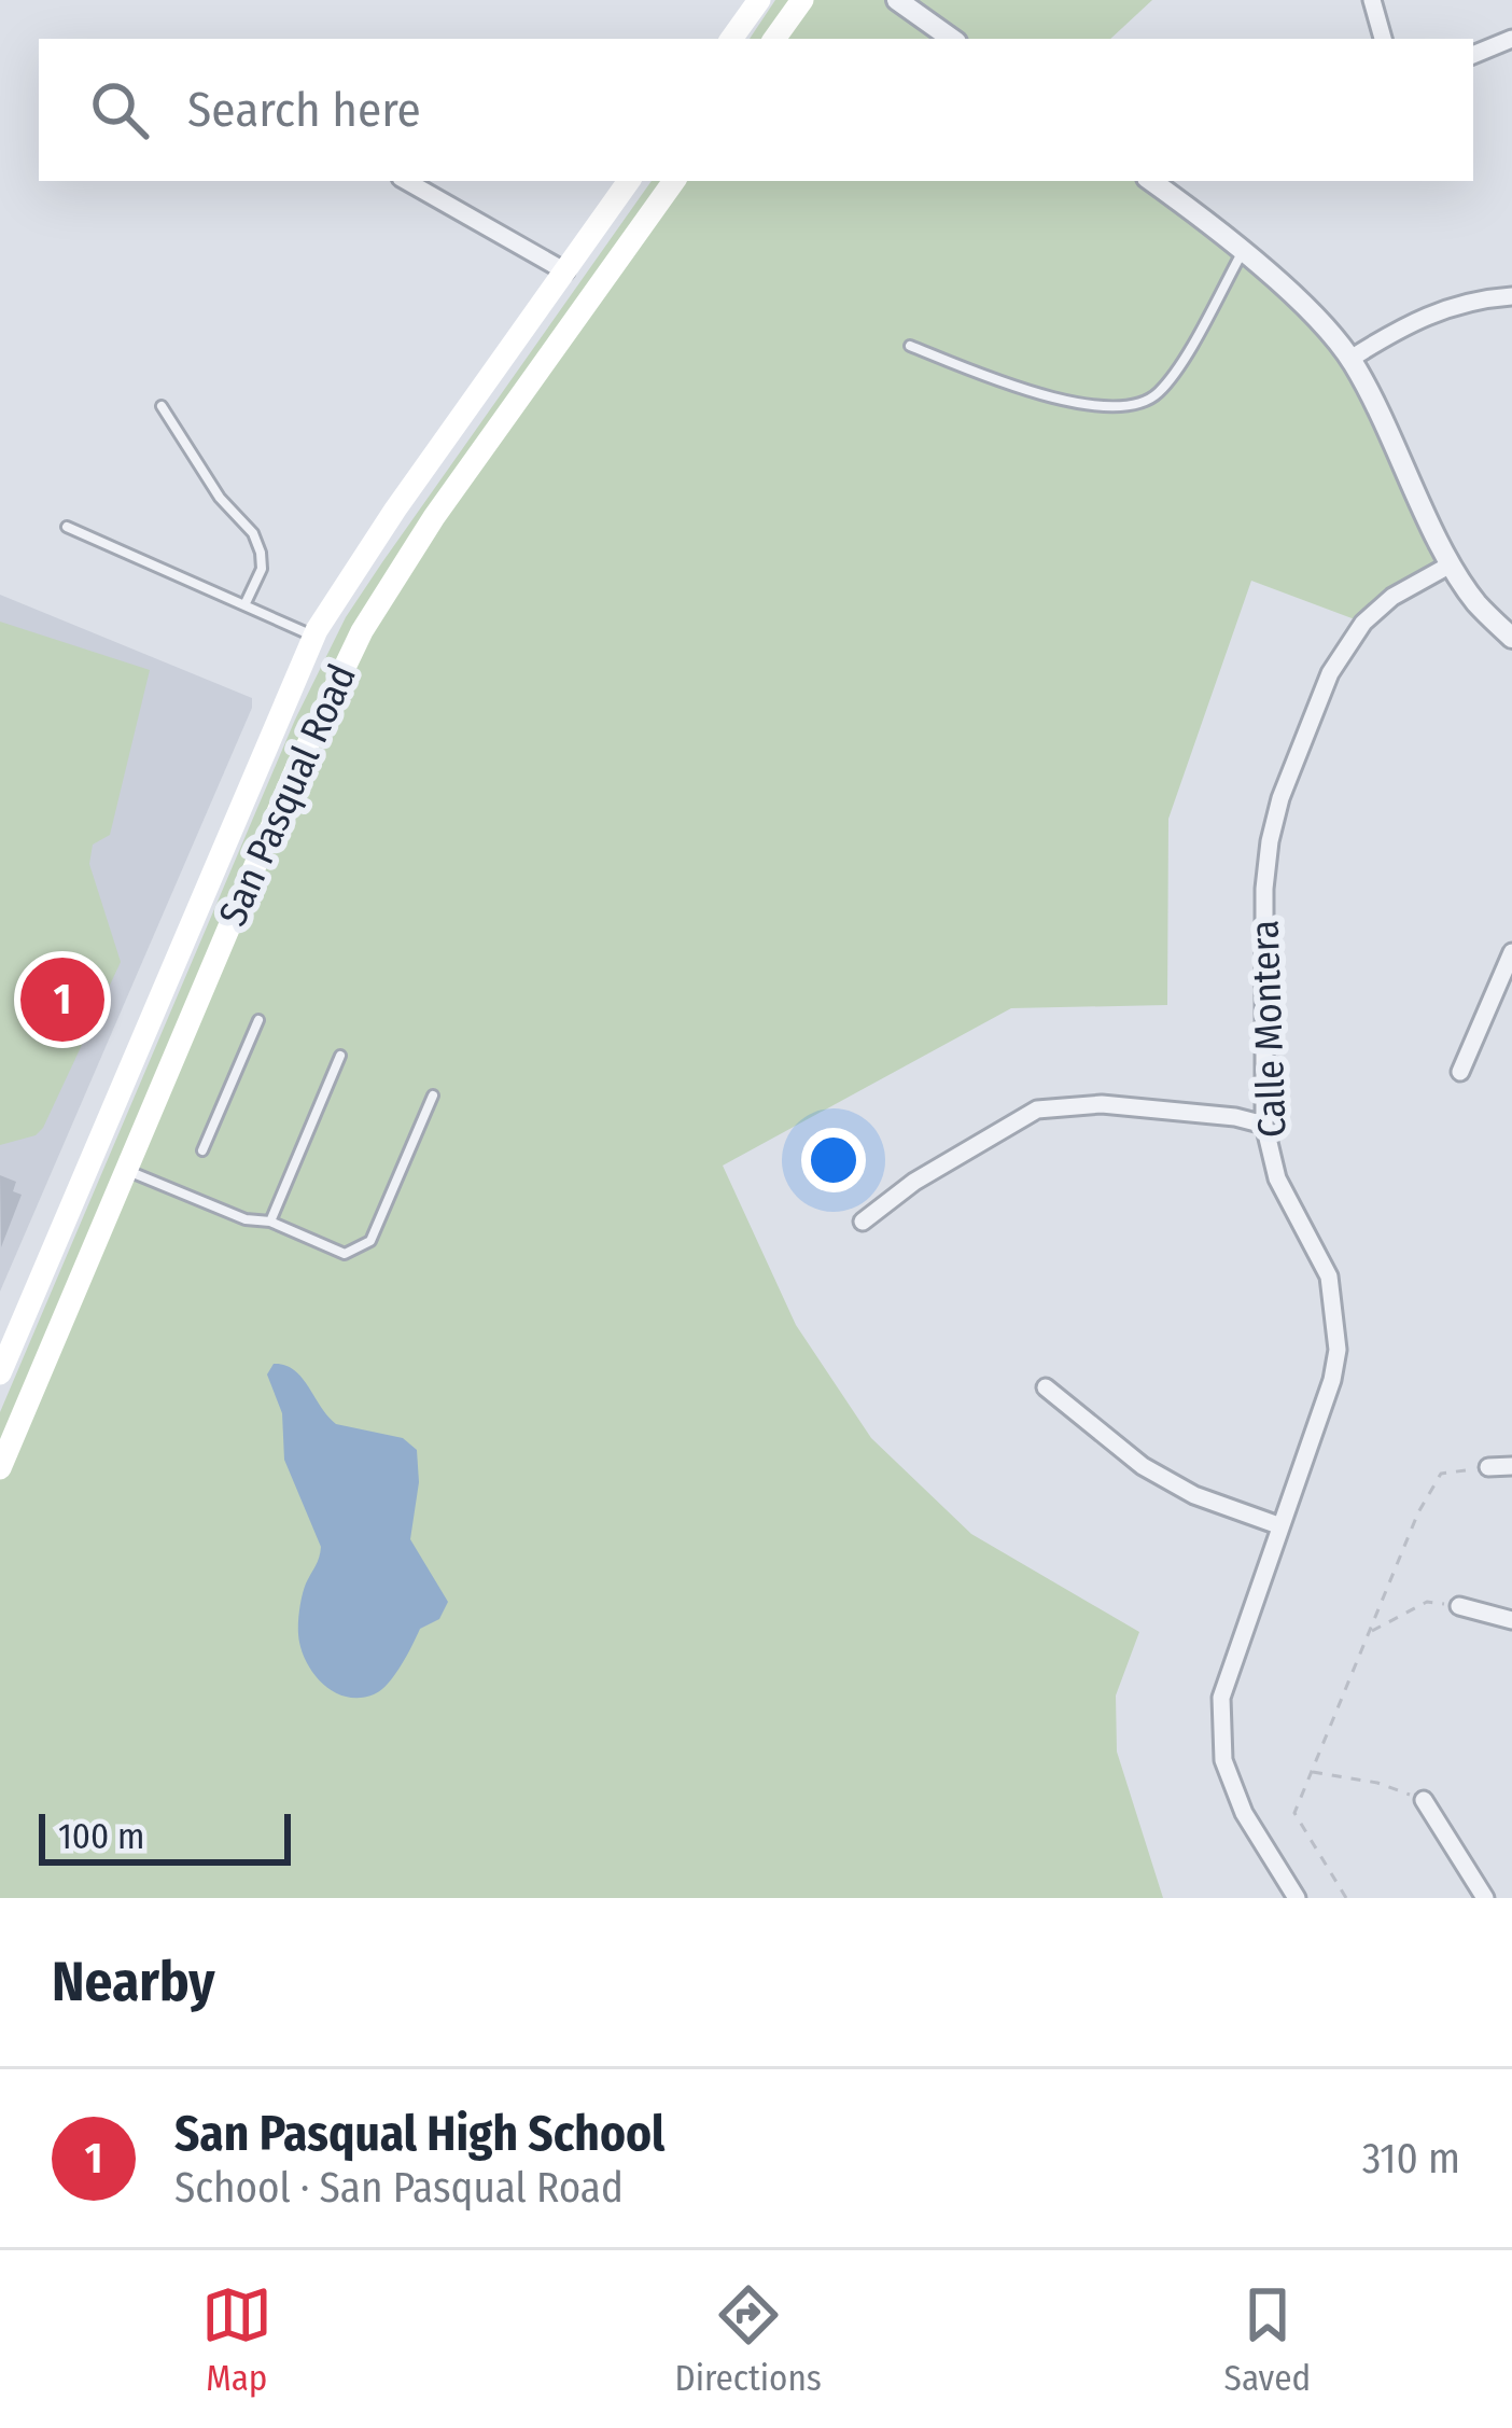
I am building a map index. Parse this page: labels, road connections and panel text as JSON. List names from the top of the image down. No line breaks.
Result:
{"streets":{"main road":["San Pasqual Road"],"street":["Calle Montera"]},"scale_bar":"100 m","page":{"search":"Search here","pins":"1","scale":"100 m","heading":"Nearby","list":[{"mark":"1","name":"San Pasqual High School","note":"School · San Pasqual Road","value":"310 m"}],"nav":["Map","Directions","Saved"]}}
